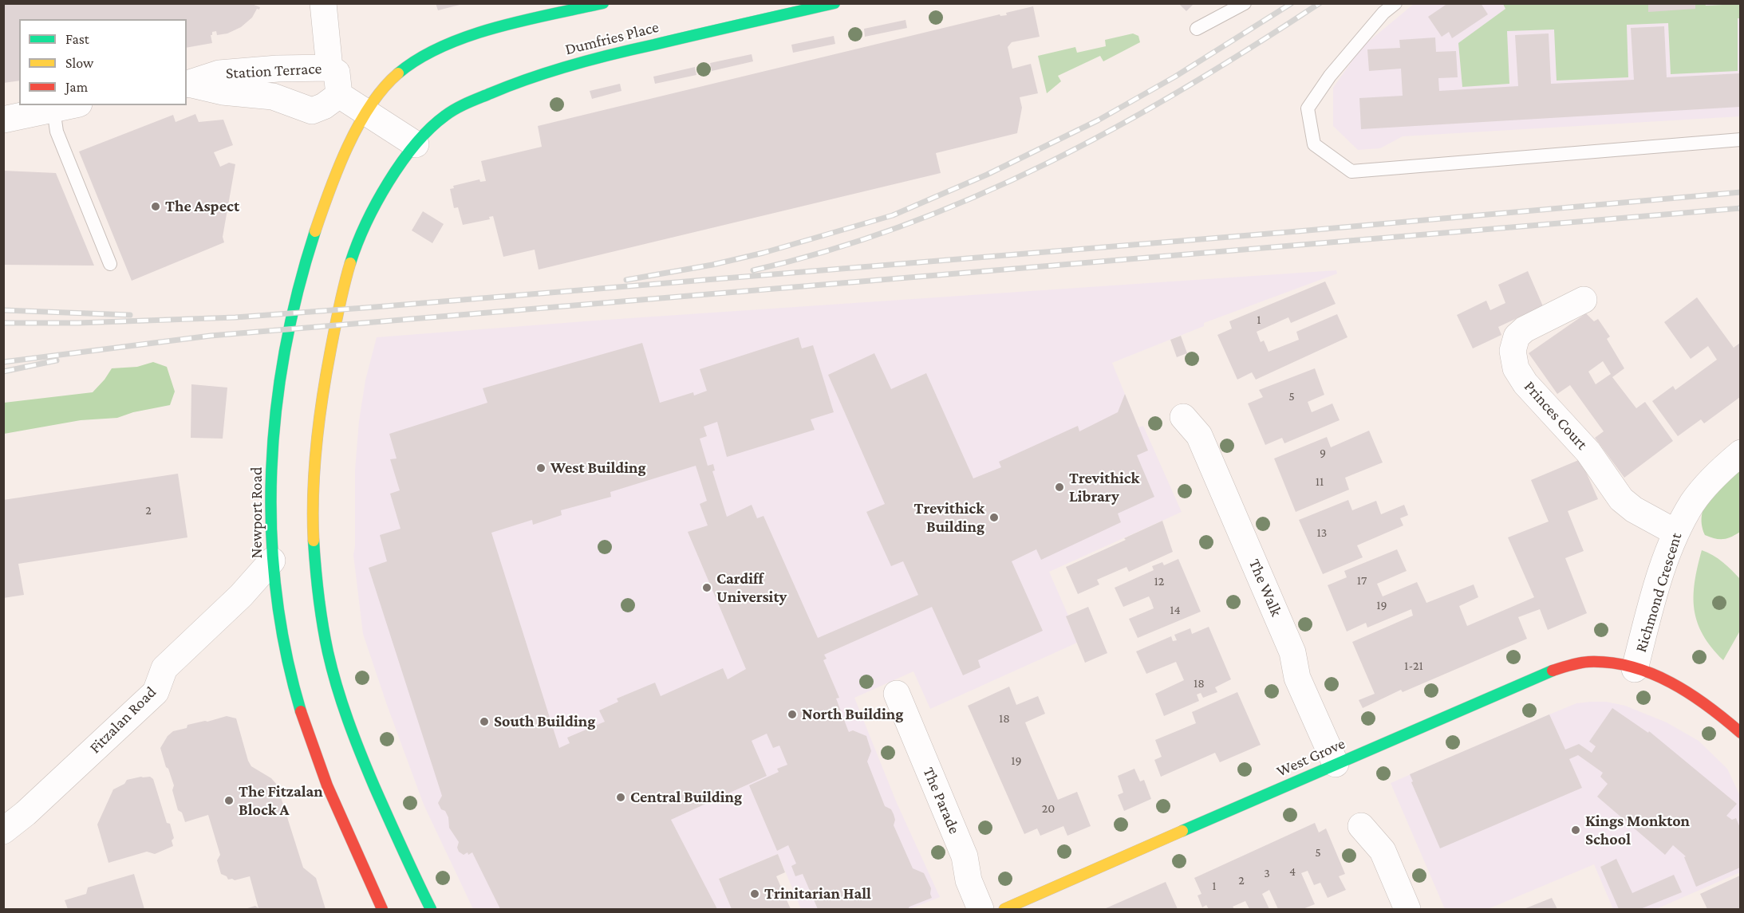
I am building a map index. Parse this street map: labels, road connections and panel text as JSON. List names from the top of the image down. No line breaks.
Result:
{"streets":{"main road":["Dumfries Place","Newport Road","West Grove"],"street":["Station Terrace","Princes Court","The Walk","Richmond Crescent","Fitzalan Road","The Parade"]},"crossings":[["Princes Court","Richmond Crescent"],["Newport Road","Fitzalan Road"],["The Walk","West Grove"],["Richmond Crescent","West Grove"]],"places":["The Aspect","West Building","Trevithick Library","Trevithick Building","Cardiff University","North Building","South Building","Central Building","The Fitzalan Block A","Kings Monkton School","Trinitarian Hall"],"house_numbers":["1","5","9","11","2","13","17","12","19","14","1-21","18","18","19","20","5","4","3","2","1"],"legend":["Fast","Slow","Jam"]}
